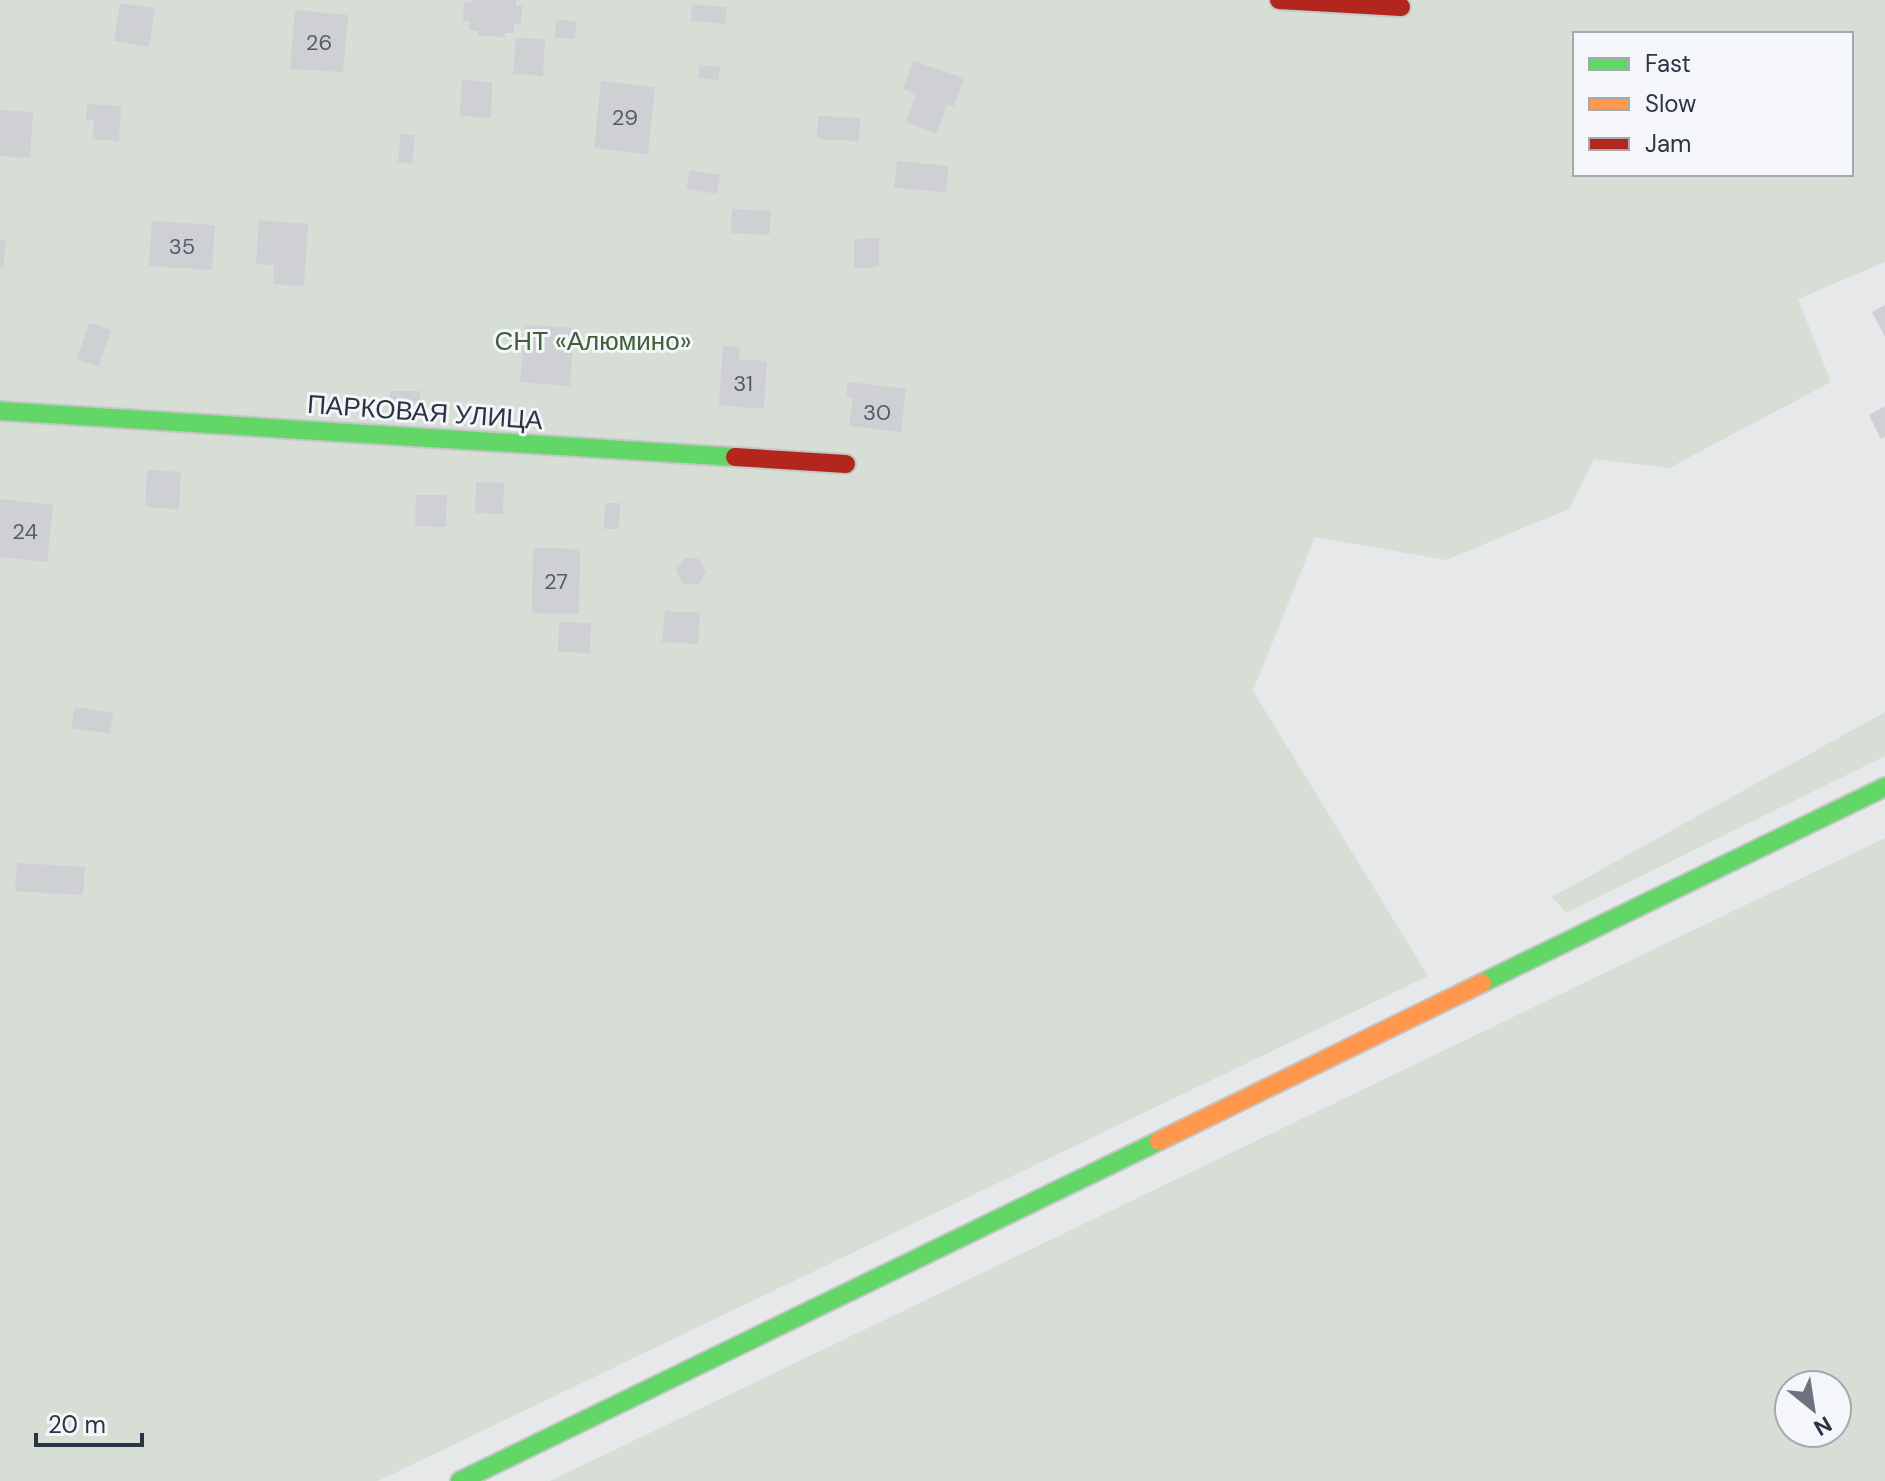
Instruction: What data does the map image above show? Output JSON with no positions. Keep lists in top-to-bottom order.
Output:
{
  "streets": {
    "main road": ["ПАРКОВАЯ УЛИЦА"]
  },
  "parks": ["СНТ «Алюмино»"],
  "house_numbers": [
    "26",
    "29",
    "35",
    "31",
    "30",
    "24",
    "27"
  ],
  "legend": ["Fast", "Slow", "Jam"],
  "scale_bar": "20 m",
  "north": "bottom right"
}
